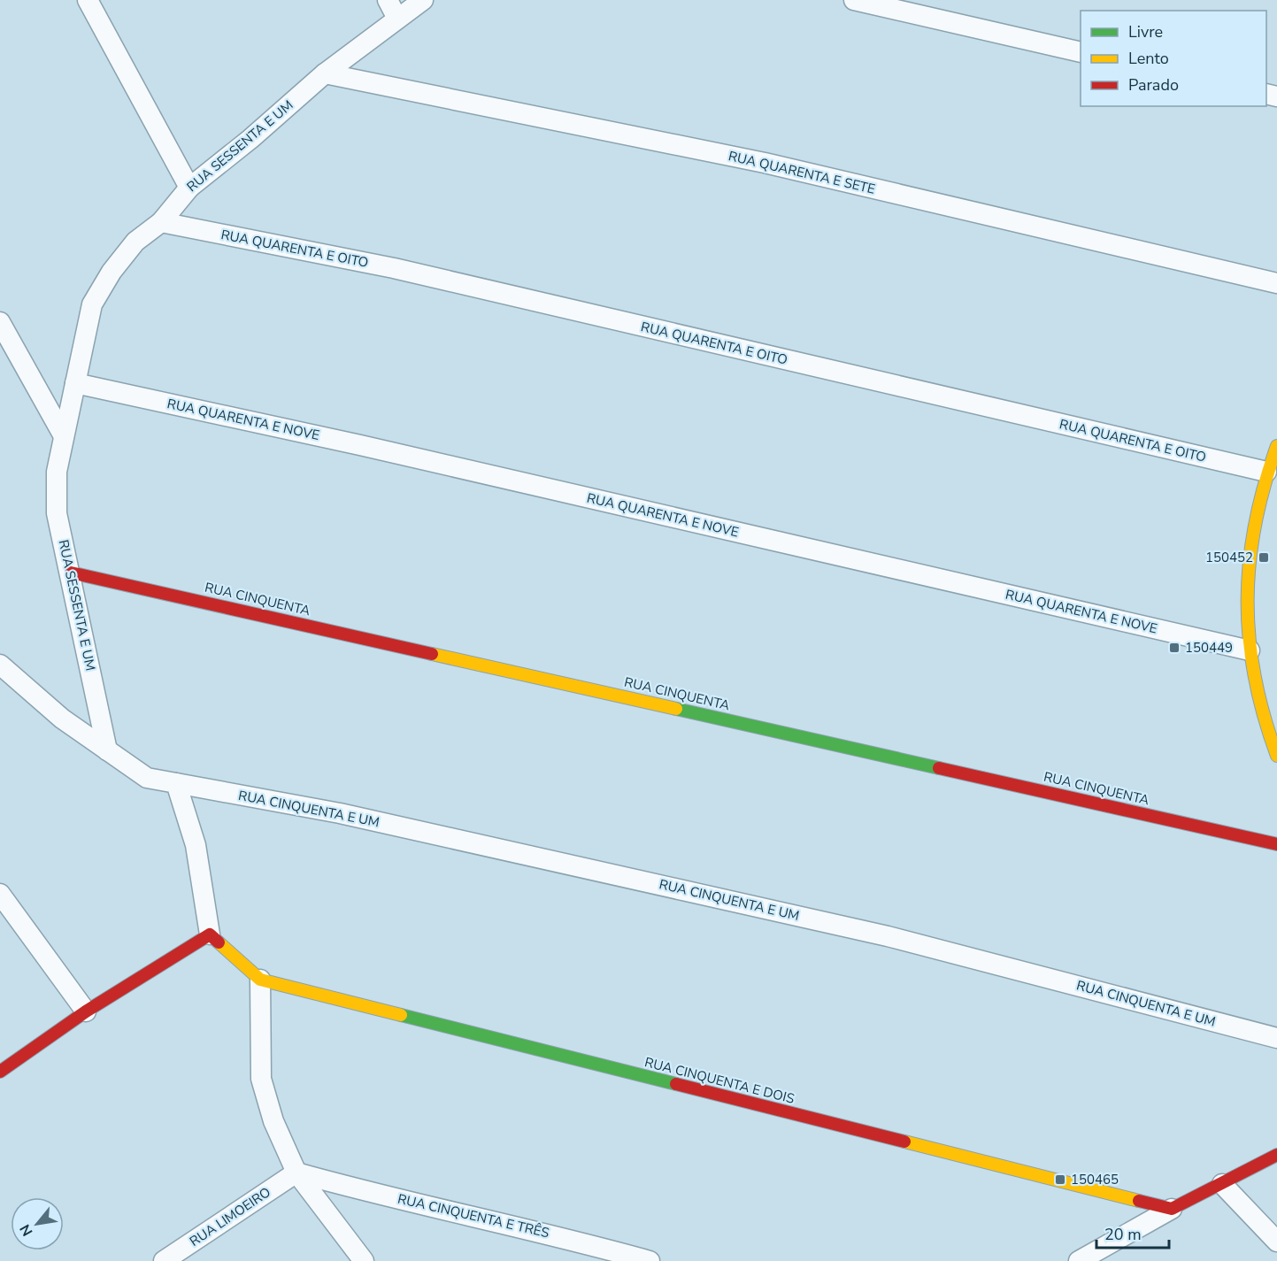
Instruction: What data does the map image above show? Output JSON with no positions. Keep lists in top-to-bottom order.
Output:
{
  "streets": {
    "street": [
      "RUA SESSENTA E UM",
      "RUA QUARENTA E SETE",
      "RUA QUARENTA E OITO",
      "RUA QUARENTA E NOVE",
      "RUA CINQUENTA",
      "RUA CINQUENTA E UM",
      "RUA CINQUENTA E DOIS",
      "RUA CINQUENTA E TRÊS",
      "RUA LIMOEIRO"
    ]
  },
  "crossings": [
    ["RUA SESSENTA E UM", "RUA QUARENTA E SETE"],
    ["RUA SESSENTA E UM", "RUA QUARENTA E OITO"],
    ["RUA SESSENTA E UM", "RUA QUARENTA E NOVE"],
    ["RUA SESSENTA E UM", "RUA CINQUENTA"],
    ["RUA CINQUENTA E TRÊS", "RUA LIMOEIRO"]
  ],
  "places": {
    "transit": ["150452", "150449", "150465"]
  },
  "legend": ["Livre", "Lento", "Parado"],
  "scale_bar": "20 m",
  "north": "bottom left"
}
